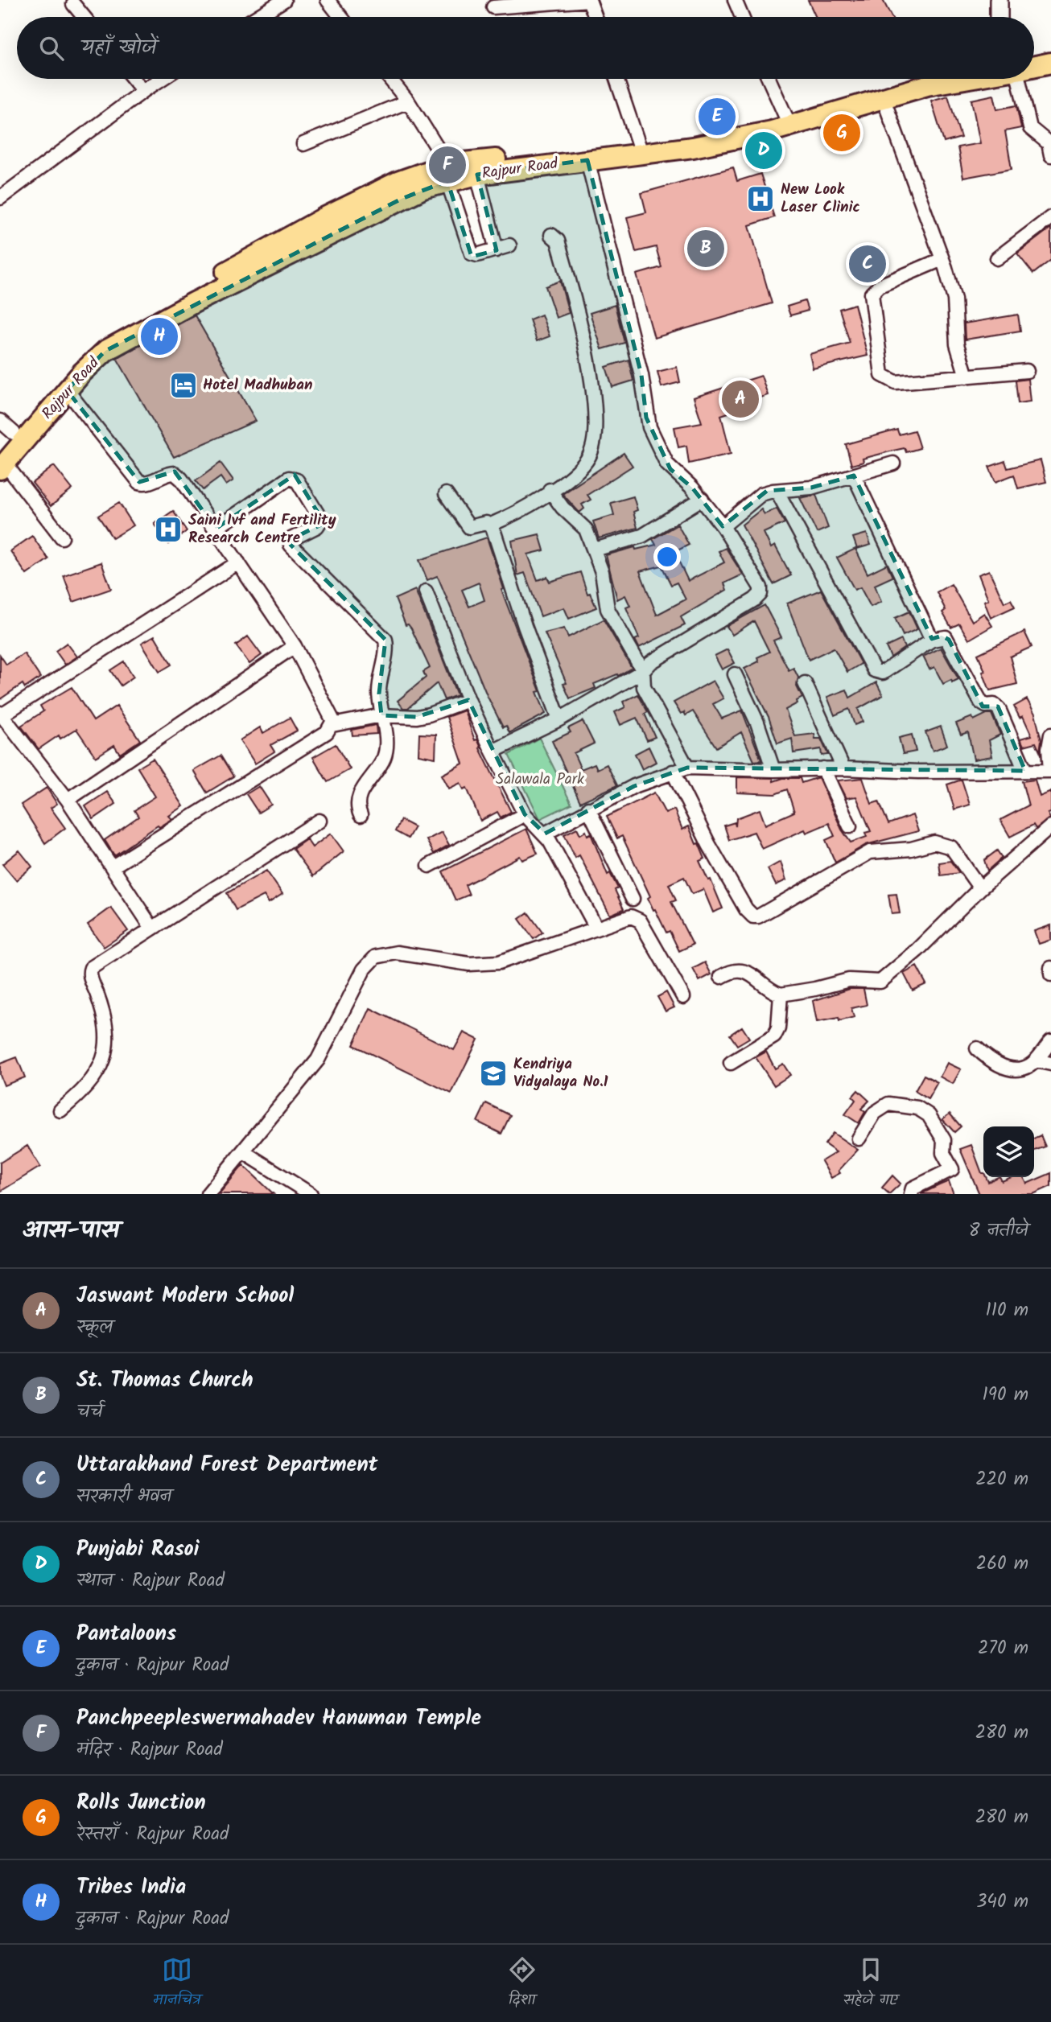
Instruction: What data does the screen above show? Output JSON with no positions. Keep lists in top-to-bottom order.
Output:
{
  "streets": {
    "main road": ["Rajpur Road"]
  },
  "parks": ["Salawala Park"],
  "places": {
    "hospital": ["New Look Laser Clinic", "Saini Ivf and Fertility Research Centre"],
    "hotel": ["Hotel Madhuban"],
    "school or university": ["Kendriya Vidyalaya No.1"]
  },
  "page": {
    "search": "यहाँ खोजें",
    "pins": [
      "E",
      "G",
      "D",
      "F",
      "B",
      "C",
      "H",
      "A"
    ],
    "heading": ["आस-पास", "8 नतीजे"],
    "list": [
      {
        "mark": "A",
        "name": "Jaswant Modern School",
        "note": "स्कूल",
        "value": "110 m"
      },
      {
        "mark": "B",
        "name": "St. Thomas Church",
        "note": "चर्च",
        "value": "190 m"
      },
      {
        "mark": "C",
        "name": "Uttarakhand Forest Department",
        "note": "सरकारी भवन",
        "value": "220 m"
      },
      {
        "mark": "D",
        "name": "Punjabi Rasoi",
        "note": "स्थान · Rajpur Road",
        "value": "260 m"
      },
      {
        "mark": "E",
        "name": "Pantaloons",
        "note": "दुकान · Rajpur Road",
        "value": "270 m"
      },
      {
        "mark": "F",
        "name": "Panchpeepleswermahadev Hanuman Temple",
        "note": "मंदिर · Rajpur Road",
        "value": "280 m"
      },
      {
        "mark": "G",
        "name": "Rolls Junction",
        "note": "रेस्तराँ · Rajpur Road",
        "value": "280 m"
      },
      {
        "mark": "H",
        "name": "Tribes India",
        "note": "दुकान · Rajpur Road",
        "value": "340 m"
      }
    ],
    "nav": ["मानचित्र", "दिशा", "सहेजे गए"]
  }
}
